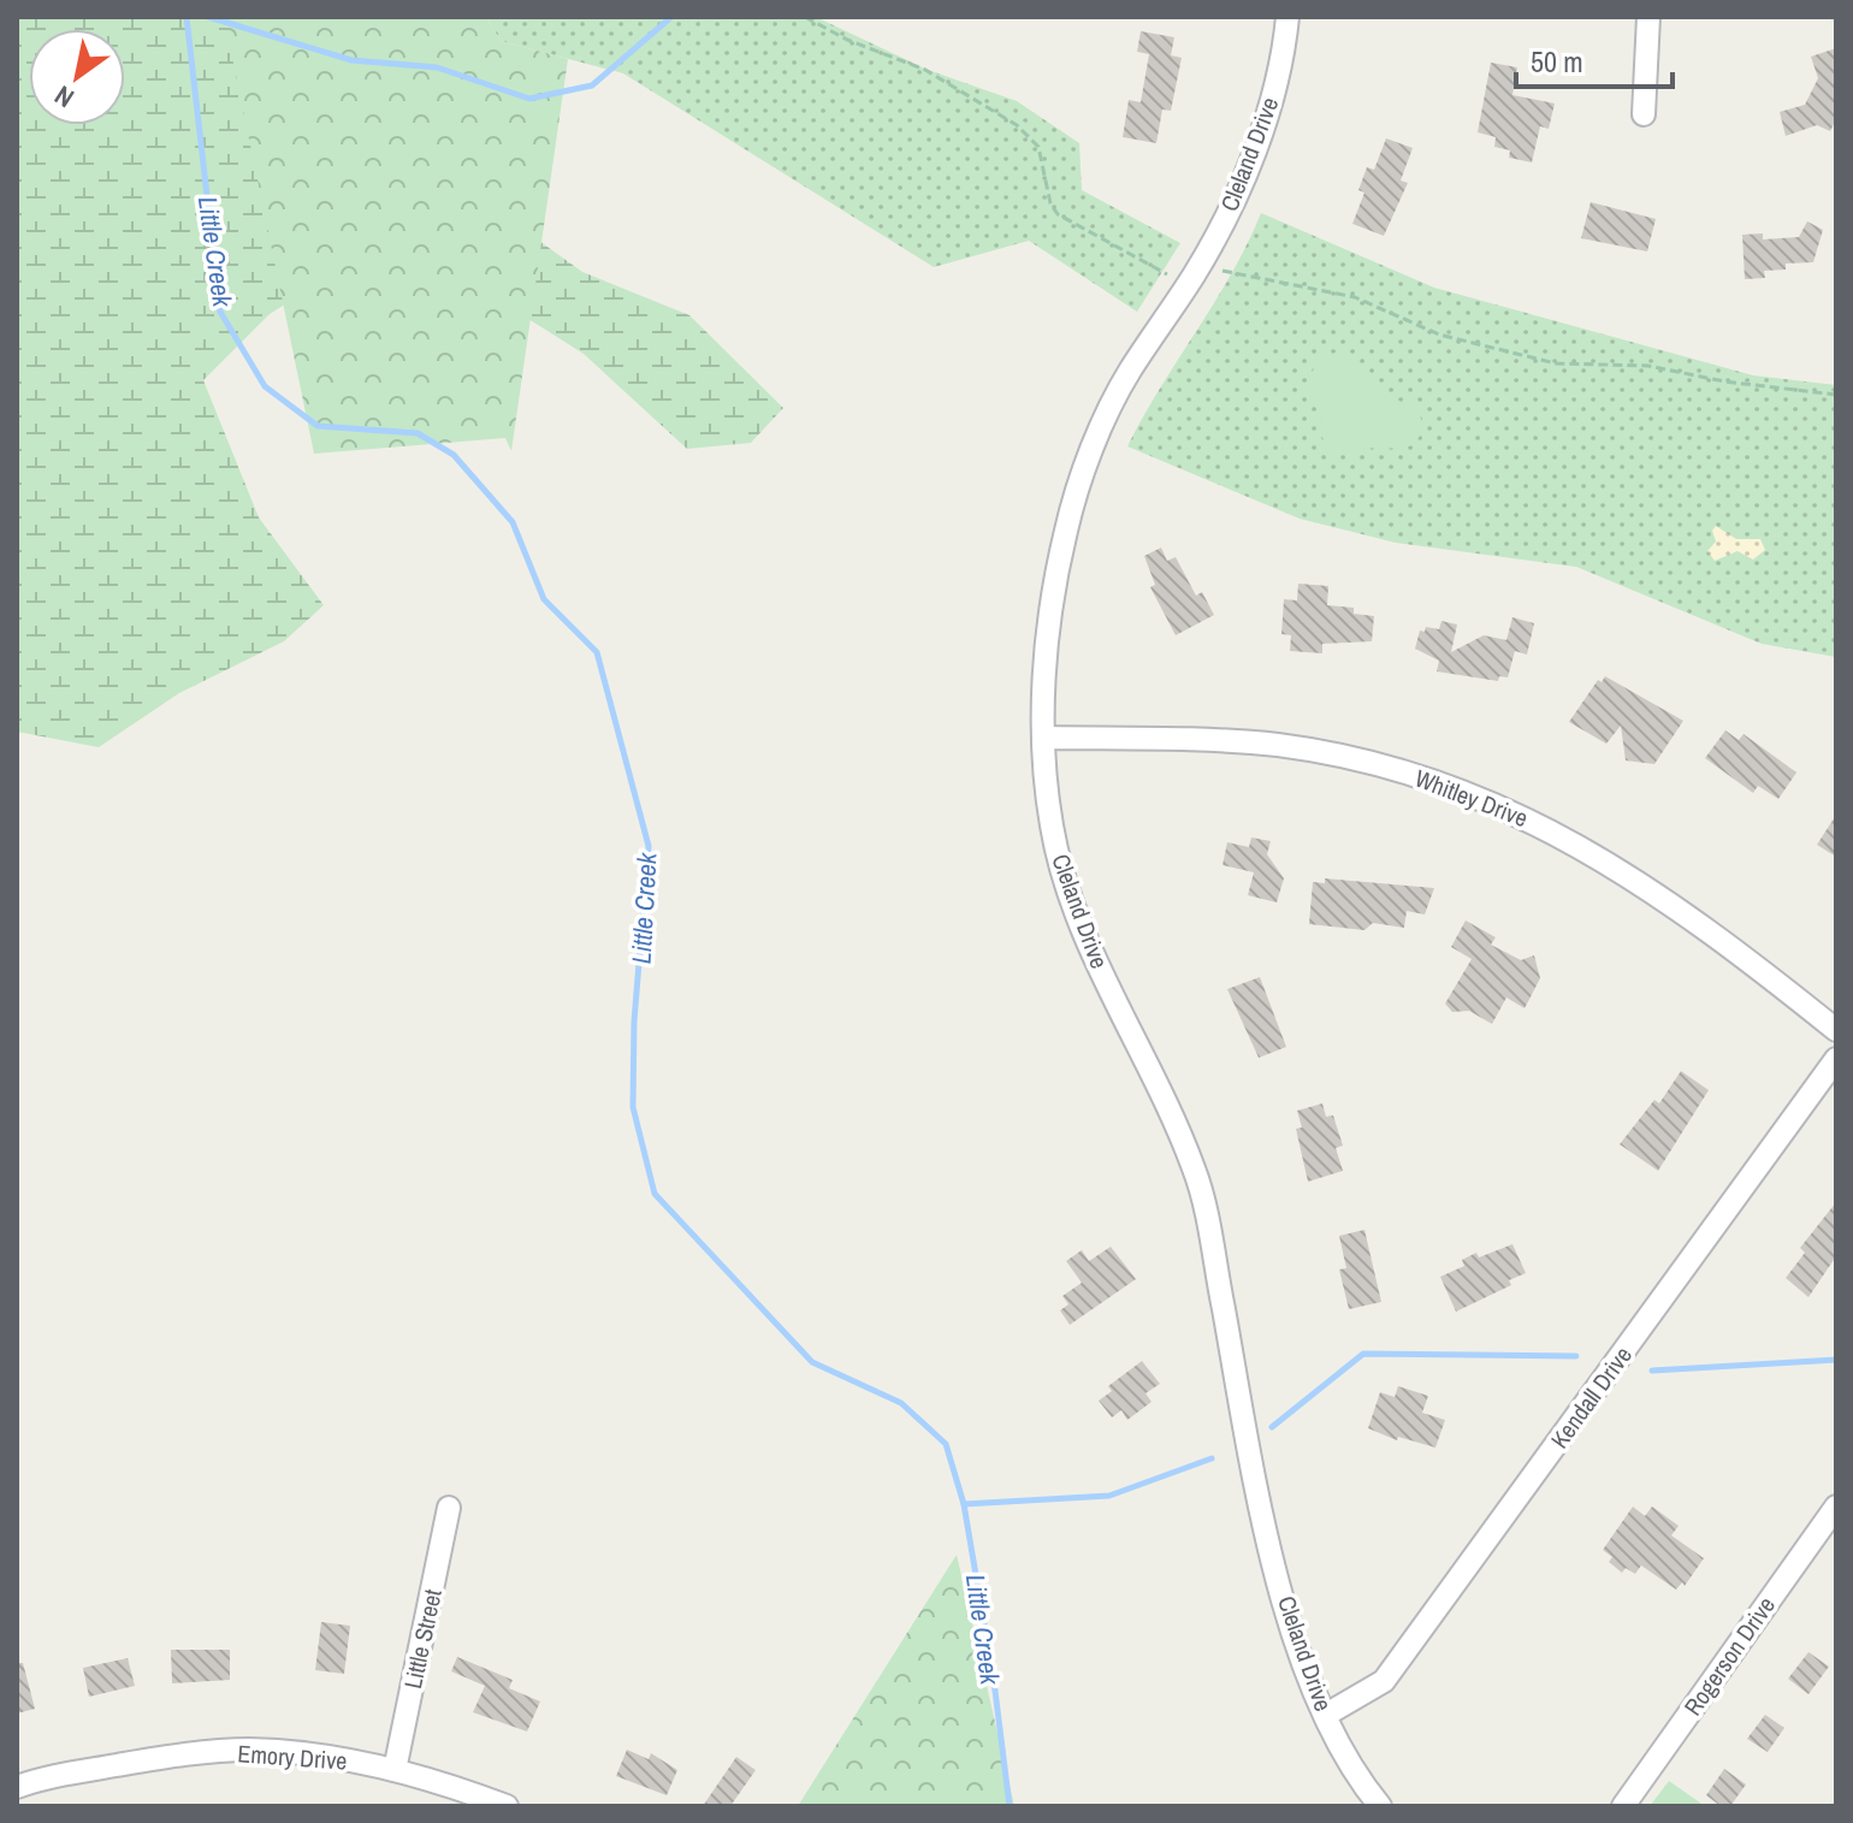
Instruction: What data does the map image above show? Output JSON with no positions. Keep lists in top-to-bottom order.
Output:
{
  "streets": {
    "street": [
      "Cleland Drive",
      "Whitley Drive",
      "Kendall Drive",
      "Little Street",
      "Rogerson Drive",
      "Emory Drive"
    ]
  },
  "crossings": [
    ["Cleland Drive", "Whitley Drive"],
    ["Cleland Drive", "Kendall Drive"],
    ["Little Street", "Emory Drive"]
  ],
  "water": ["Little Creek"],
  "scale_bar": "50 m",
  "north": "bottom left"
}
